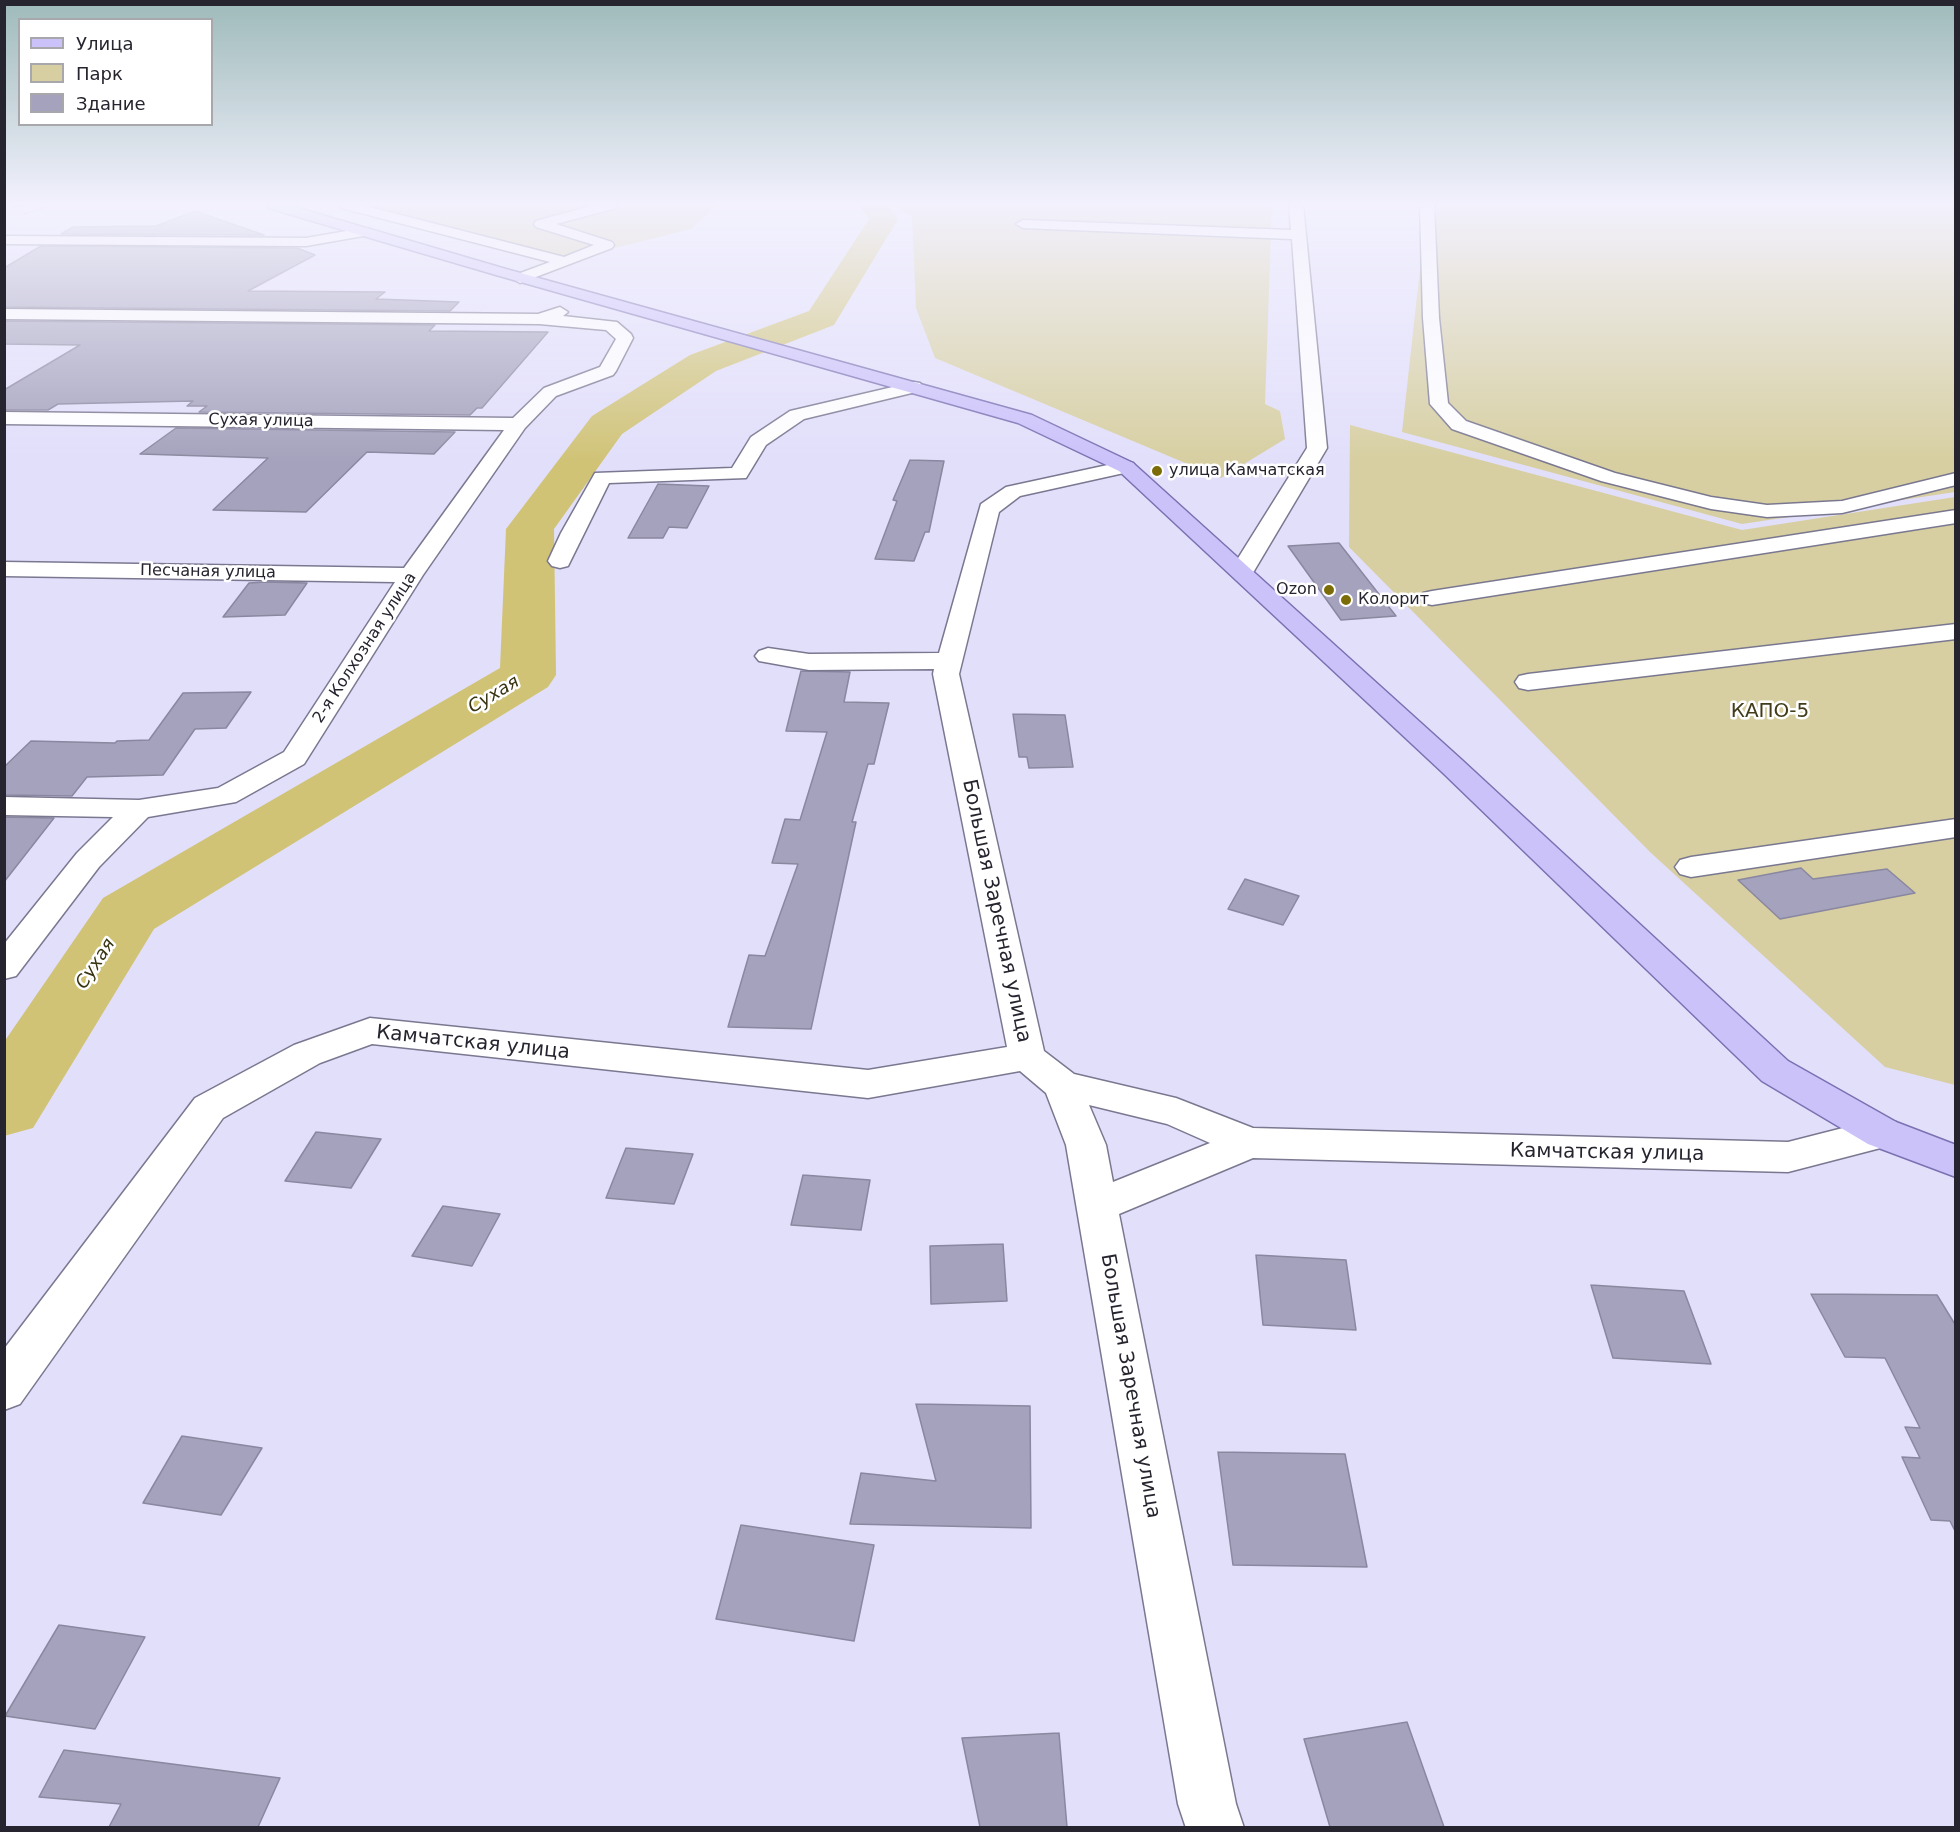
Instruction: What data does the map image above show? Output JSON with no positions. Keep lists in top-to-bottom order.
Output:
{
  "streets": {
    "street": [
      "Сухая улица",
      "Песчаная улица",
      "2-я Колхозная улица",
      "Большая Заречная улица",
      "Камчатская улица"
    ]
  },
  "crossings": [
    ["Сухая улица", "2-я Колхозная улица"],
    ["Песчаная улица", "2-я Колхозная улица"],
    ["Большая Заречная улица", "Камчатская улица"]
  ],
  "water": ["Сухая"],
  "parks": ["КАПО-5"],
  "places": ["улица Камчатская", "Ozon", "Колорит"],
  "legend": ["Улица", "Парк", "Здание"]
}
